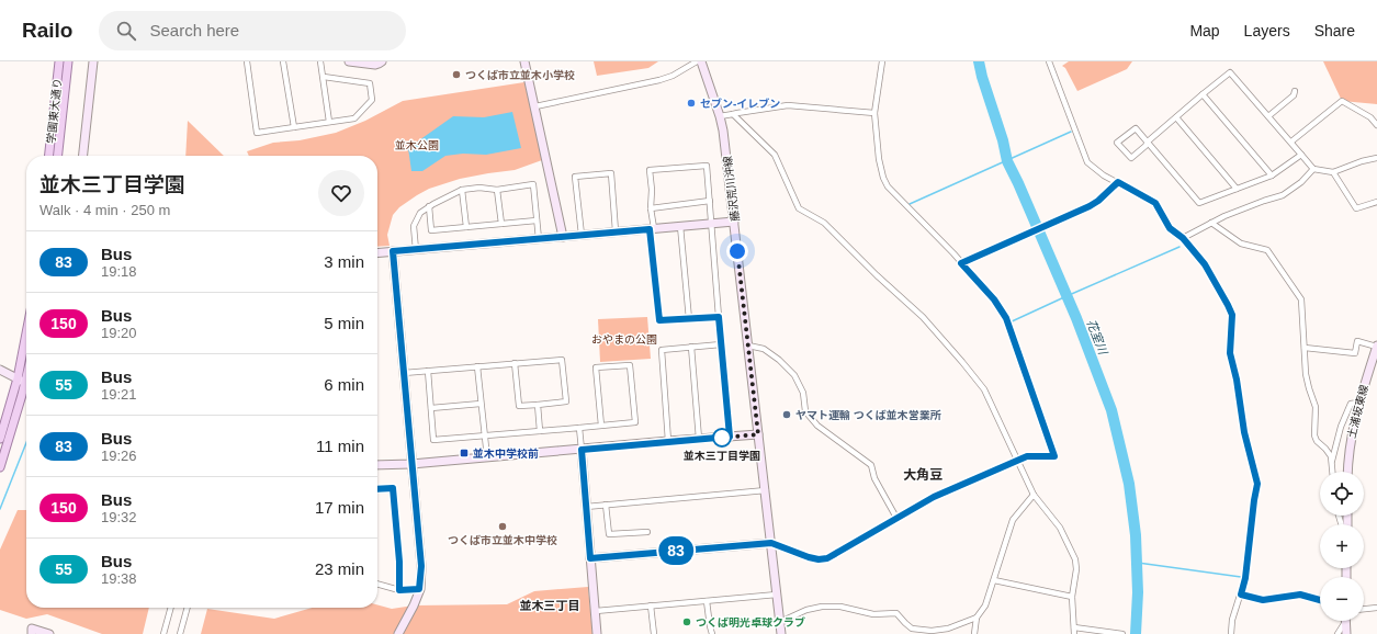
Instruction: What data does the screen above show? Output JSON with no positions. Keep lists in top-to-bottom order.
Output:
{
  "streets": {
    "main road": ["学園東大通り"],
    "street": ["藤沢荒川沖線", "土浦坂東線"]
  },
  "districts": ["大角豆", "並木三丁目"],
  "water": ["花室川"],
  "parks": ["並木公園", "おやまの公園"],
  "places": {
    "other": [
      "つくば市立並木小学校",
      "セブン-イレブン",
      "ヤマト運輸 つくば並木営業所",
      "並木三丁目学園",
      "つくば市立並木中学校",
      "つくば明光卓球クラブ"
    ],
    "transit": ["並木中学校前"]
  },
  "lines": ["bus line 83"],
  "page": {
    "header": "Railo",
    "search": "Search here",
    "nav": ["Map", "Layers", "Share"],
    "on_map": "83",
    "heading": ["並木三丁目学園", "Walk · 4 min · 250 m"],
    "list": [
      {
        "mark": "83",
        "name": "Bus",
        "note": "19:18",
        "value": "3 min"
      },
      {
        "mark": "150",
        "name": "Bus",
        "note": "19:20",
        "value": "5 min"
      },
      {
        "mark": "55",
        "name": "Bus",
        "note": "19:21",
        "value": "6 min"
      },
      {
        "mark": "83",
        "name": "Bus",
        "note": "19:26",
        "value": "11 min"
      },
      {
        "mark": "150",
        "name": "Bus",
        "note": "19:32",
        "value": "17 min"
      },
      {
        "mark": "55",
        "name": "Bus",
        "note": "19:38",
        "value": "23 min"
      }
    ],
    "map_buttons": ["+", "−"]
  }
}
